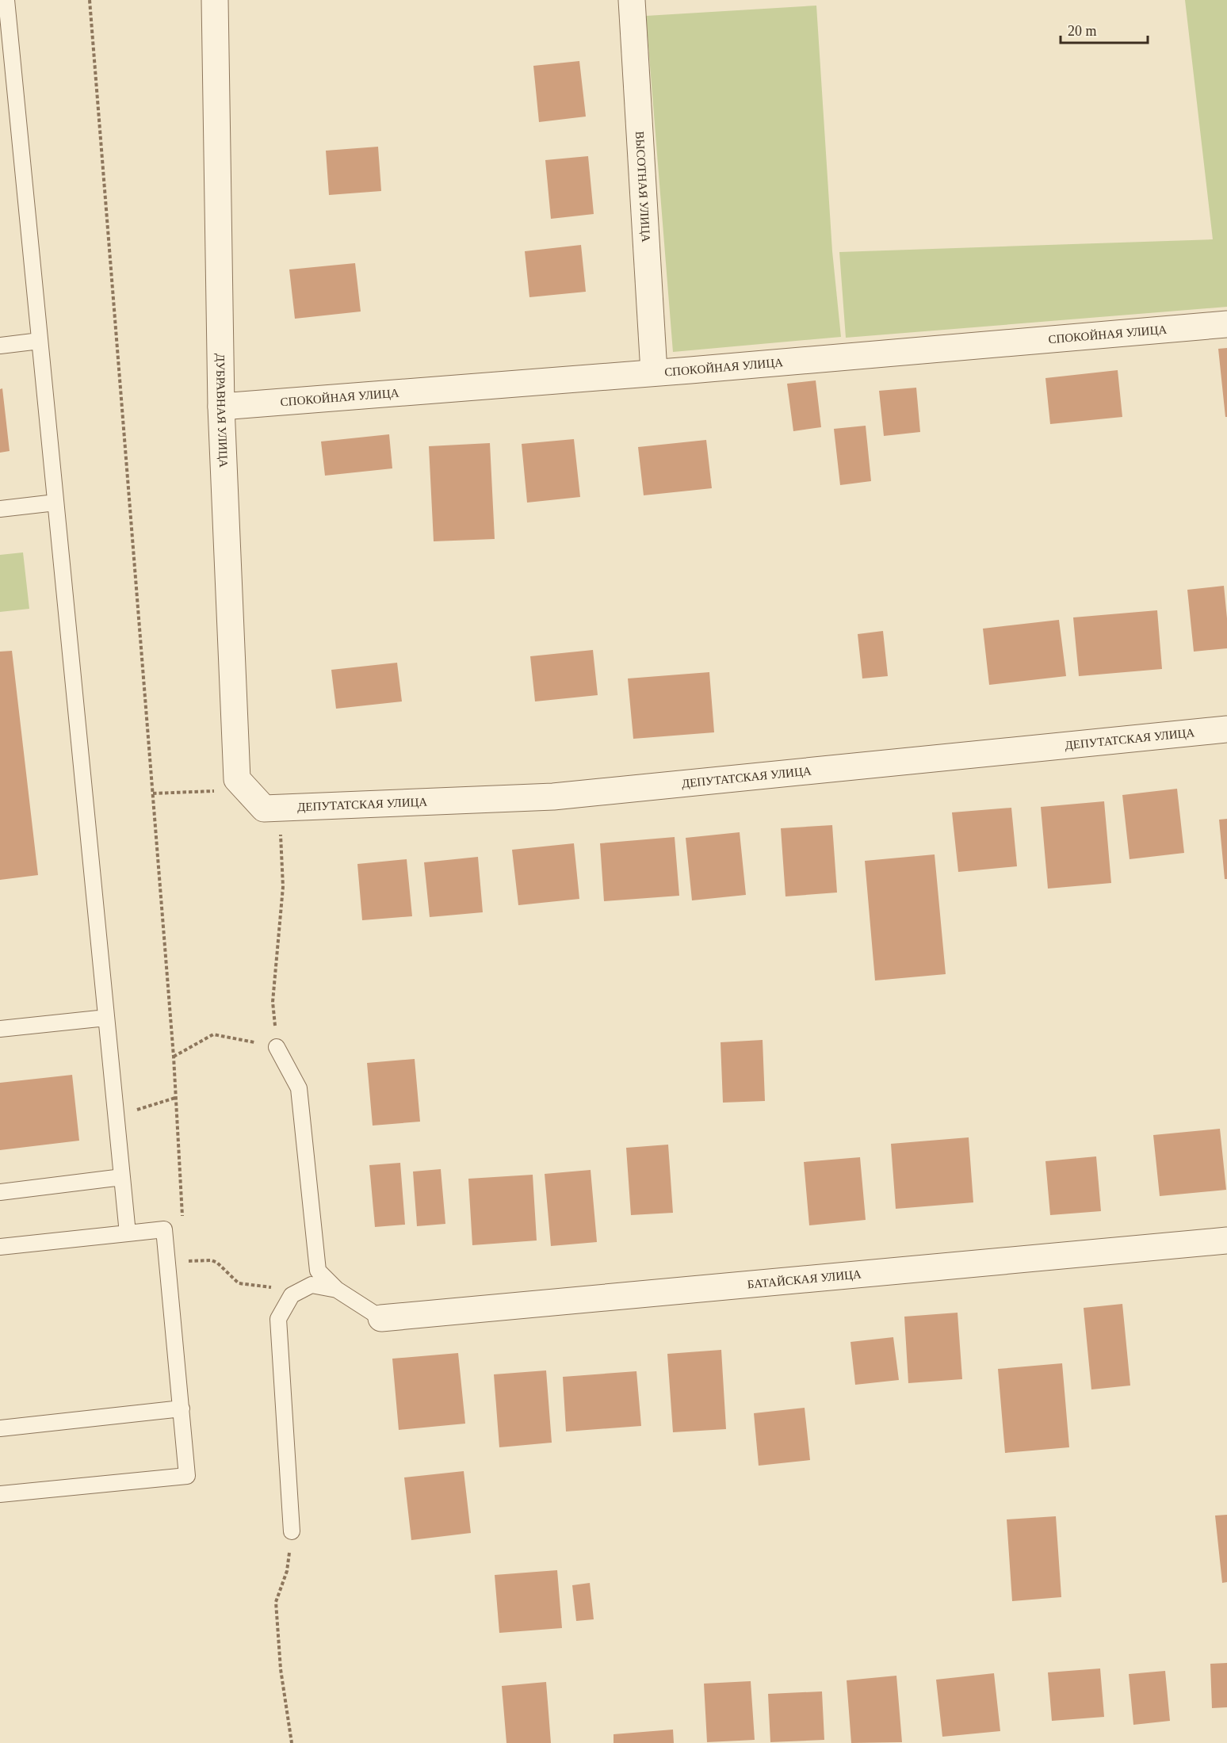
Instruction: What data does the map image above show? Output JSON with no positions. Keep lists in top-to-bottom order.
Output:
{
  "streets": {
    "street": [
      "ВЫСОТНАЯ УЛИЦА",
      "СПОКОЙНАЯ УЛИЦА",
      "ДУБРАВНАЯ УЛИЦА",
      "ДЕПУТАТСКАЯ УЛИЦА",
      "БАТАЙСКАЯ УЛИЦА"
    ]
  },
  "crossings": [
    ["ВЫСОТНАЯ УЛИЦА", "СПОКОЙНАЯ УЛИЦА"],
    ["СПОКОЙНАЯ УЛИЦА", "ДУБРАВНАЯ УЛИЦА"],
    ["ДУБРАВНАЯ УЛИЦА", "ДЕПУТАТСКАЯ УЛИЦА"]
  ],
  "scale_bar": "20 m"
}
